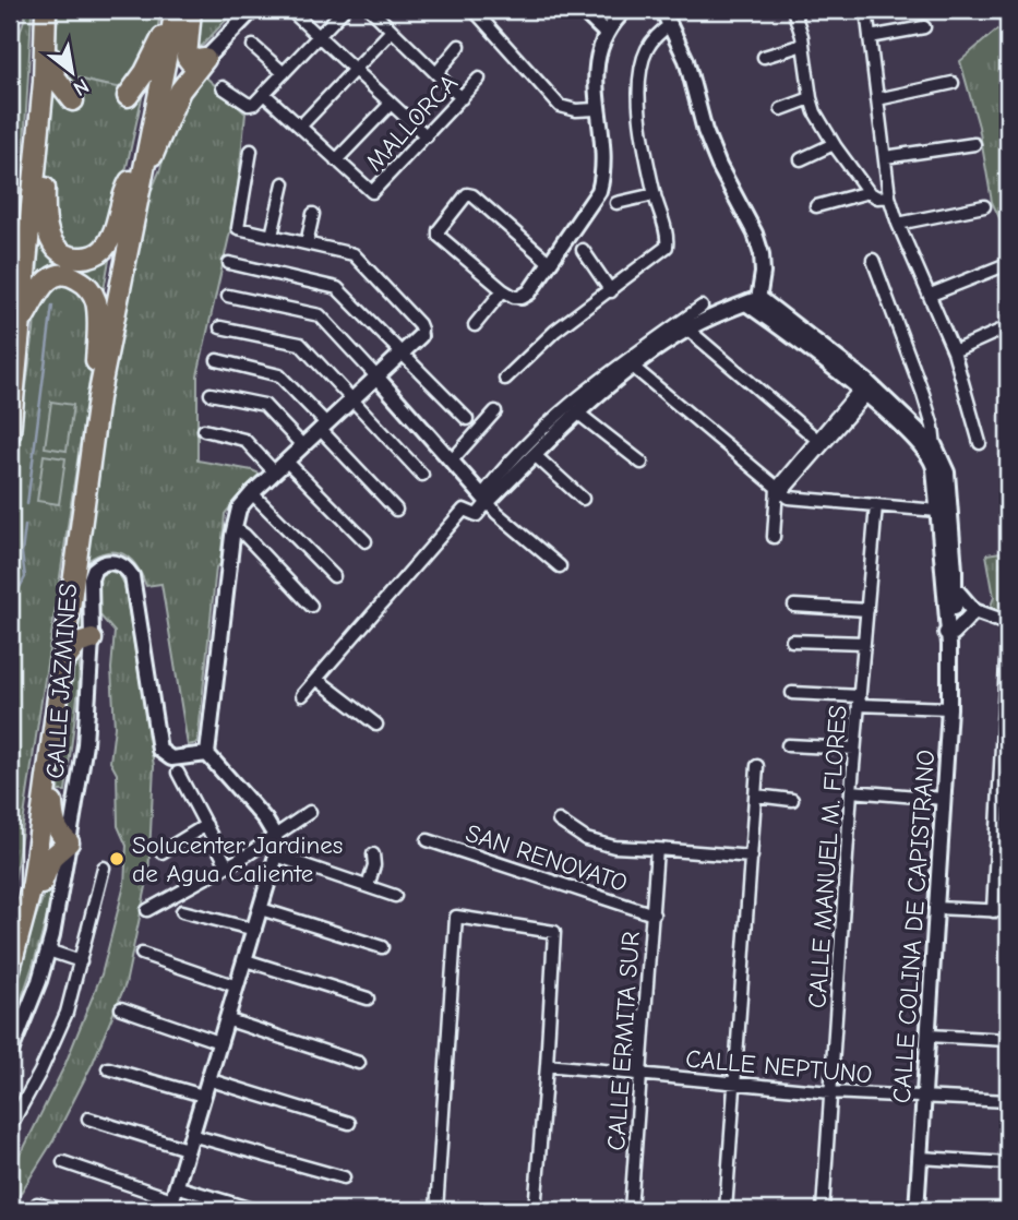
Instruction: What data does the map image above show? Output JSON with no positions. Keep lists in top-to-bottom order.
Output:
{
  "streets": {
    "street": [
      "MALLORCA",
      "CALLE JAZMINES",
      "CALLE MANUEL M. FLORES",
      "SAN RENOVATO",
      "CALLE COLINA DE CAPISTRANO",
      "CALLE ERMITA SUR",
      "CALLE NEPTUNO"
    ]
  },
  "crossings": [
    ["CALLE MANUEL M. FLORES", "CALLE NEPTUNO"],
    ["SAN RENOVATO", "CALLE ERMITA SUR"],
    ["CALLE COLINA DE CAPISTRANO", "CALLE NEPTUNO"],
    ["CALLE ERMITA SUR", "CALLE NEPTUNO"]
  ],
  "places": ["Solucenter Jardines de Agua Caliente"],
  "north": "bottom right"
}
